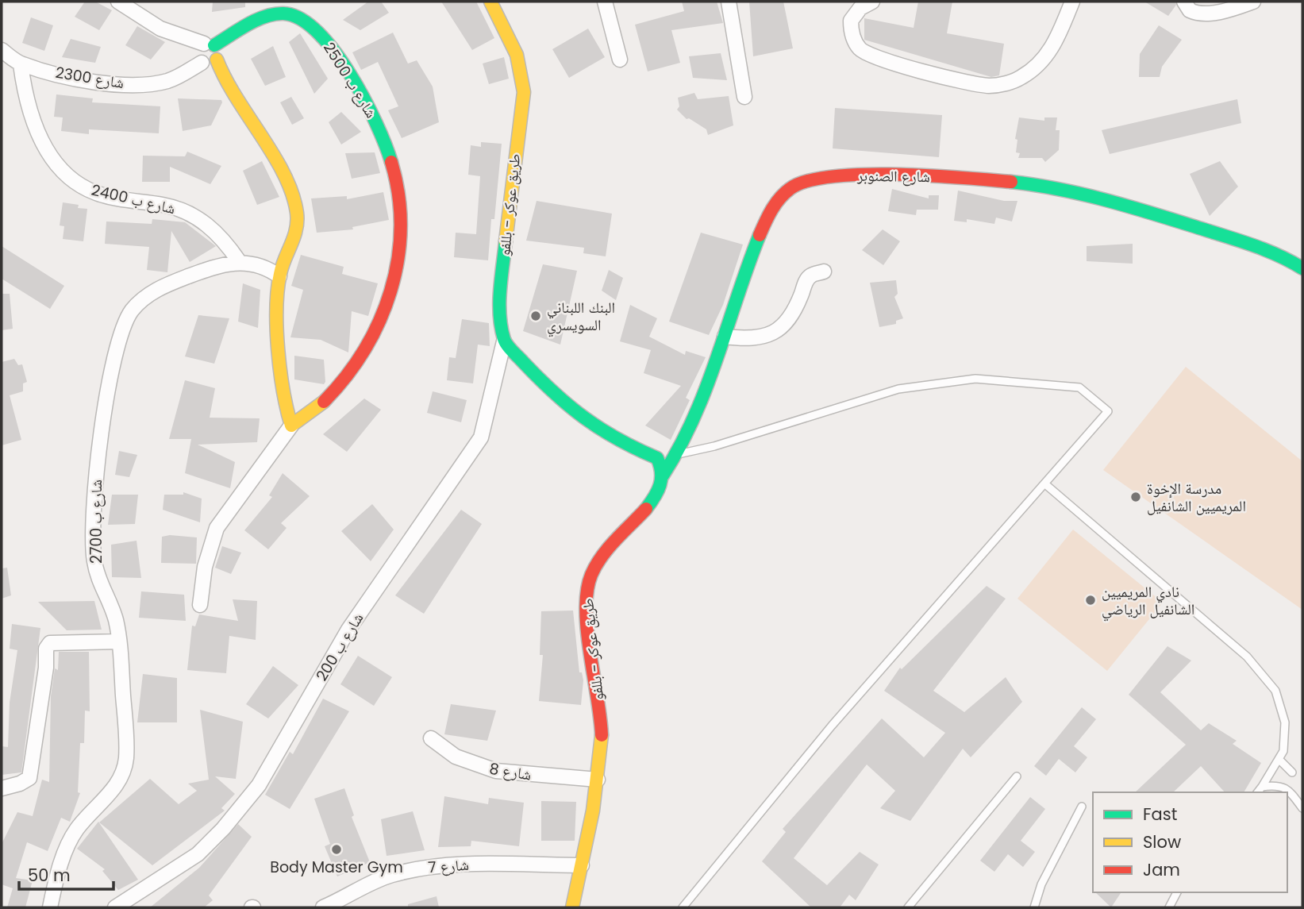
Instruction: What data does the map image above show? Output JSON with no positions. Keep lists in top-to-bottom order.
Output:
{
  "streets": {
    "street": [
      "شارع 2300",
      "شارع ب 2500",
      "شارع الصنوبر",
      "شارع ب 2400",
      "طريق عوكر - بللفو",
      "شارع ب 2700",
      "شارع ب 200",
      "شارع 8",
      "شارع 7"
    ]
  },
  "crossings": [
    ["شارع 2300", "شارع ب 2500"],
    ["شارع 2300", "شارع ب 2400"],
    ["شارع الصنوبر", "طريق عوكر - بللفو"],
    ["شارع ب 2400", "شارع ب 2700"],
    ["طريق عوكر - بللفو", "شارع ب 200"],
    ["طريق عوكر - بللفو", "شارع 8"],
    ["طريق عوكر - بللفو", "شارع 7"]
  ],
  "places": [
    "البنك اللبناني السويسري",
    "مدرسة الإخوة المريميين الشانفيل",
    "نادي المريميين الشانفيل الرياضي",
    "Body Master Gym"
  ],
  "legend": ["Fast", "Slow", "Jam"],
  "scale_bar": "50 m"
}
